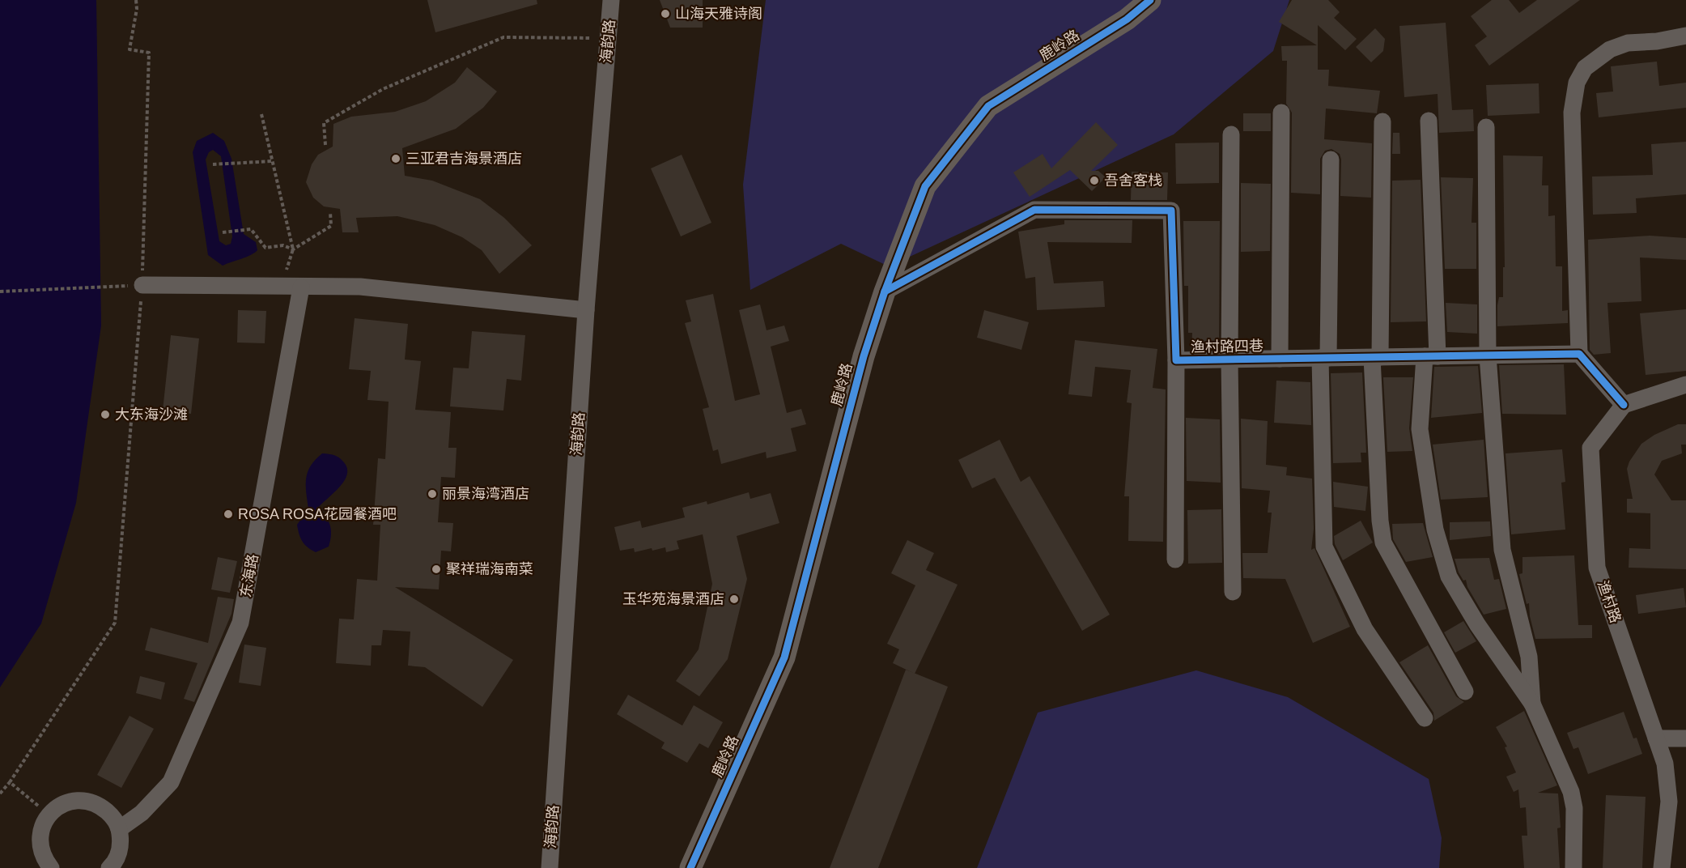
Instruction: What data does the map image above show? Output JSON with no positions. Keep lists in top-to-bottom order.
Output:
{
  "streets": {
    "main road": ["鹿岭路"],
    "street": [
      "海韵路",
      "渔村路四巷",
      "东海路",
      "渔村路"
    ]
  },
  "crossings": [
    ["鹿岭路", "渔村路四巷"]
  ],
  "places": [
    "山海天雅诗阁",
    "三亚君吉海景酒店",
    "吾舍客栈",
    "大东海沙滩",
    "丽景海湾酒店",
    "ROSA ROSA花园餐酒吧",
    "聚祥瑞海南菜",
    "玉华苑海景酒店"
  ]
}
